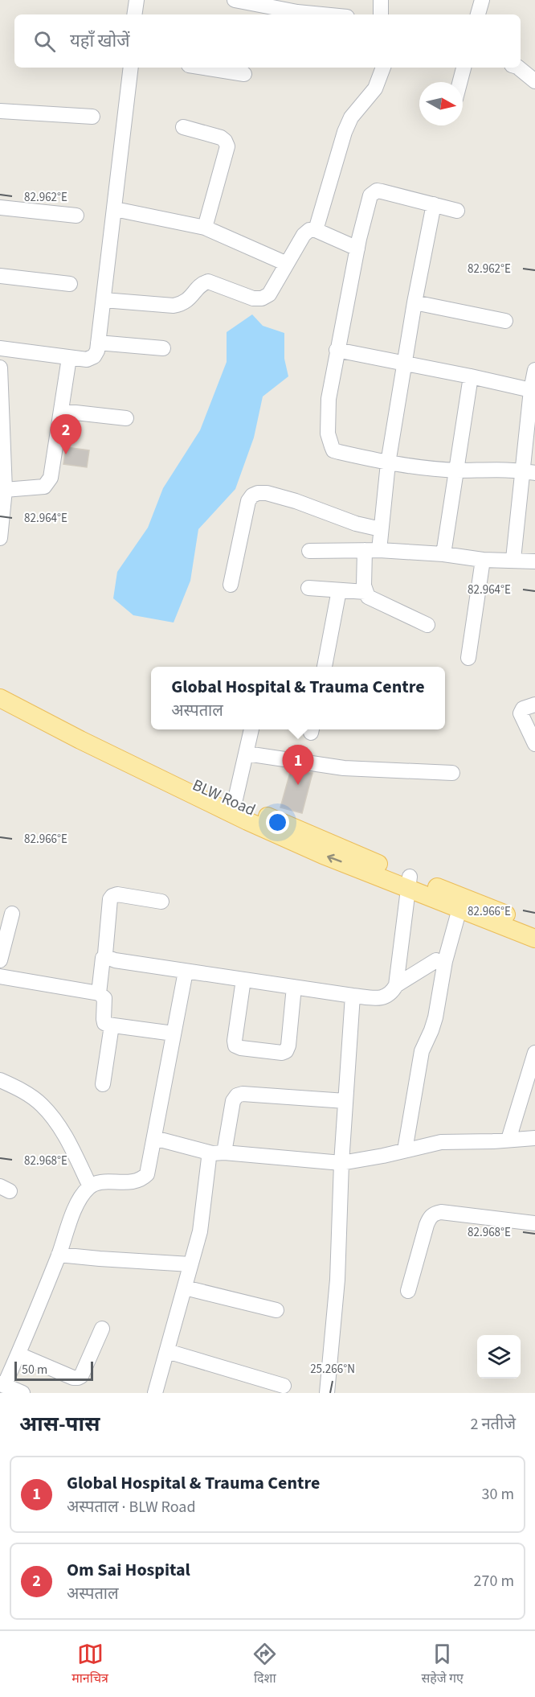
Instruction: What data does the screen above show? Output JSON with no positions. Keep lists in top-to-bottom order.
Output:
{
  "streets": {
    "main road": ["BLW Road"]
  },
  "scale_bar": "50 m",
  "north": "right",
  "page": {
    "search": "यहाँ खोजें",
    "pins": ["2", "1"],
    "popup": ["Global Hospital & Trauma Centre", "अस्पताल"],
    "scale": "50 m",
    "heading": ["आस-पास", "2 नतीजे"],
    "list": [
      {
        "mark": "1",
        "name": "Global Hospital & Trauma Centre",
        "note": "अस्पताल · BLW Road",
        "value": "30 m"
      },
      {
        "mark": "2",
        "name": "Om Sai Hospital",
        "note": "अस्पताल",
        "value": "270 m"
      }
    ],
    "nav": ["मानचित्र", "दिशा", "सहेजे गए"]
  },
  "coordinates": [
    "82.962°E",
    "82.964°E",
    "82.966°E",
    "82.968°E",
    "25.266°N"
  ]
}
